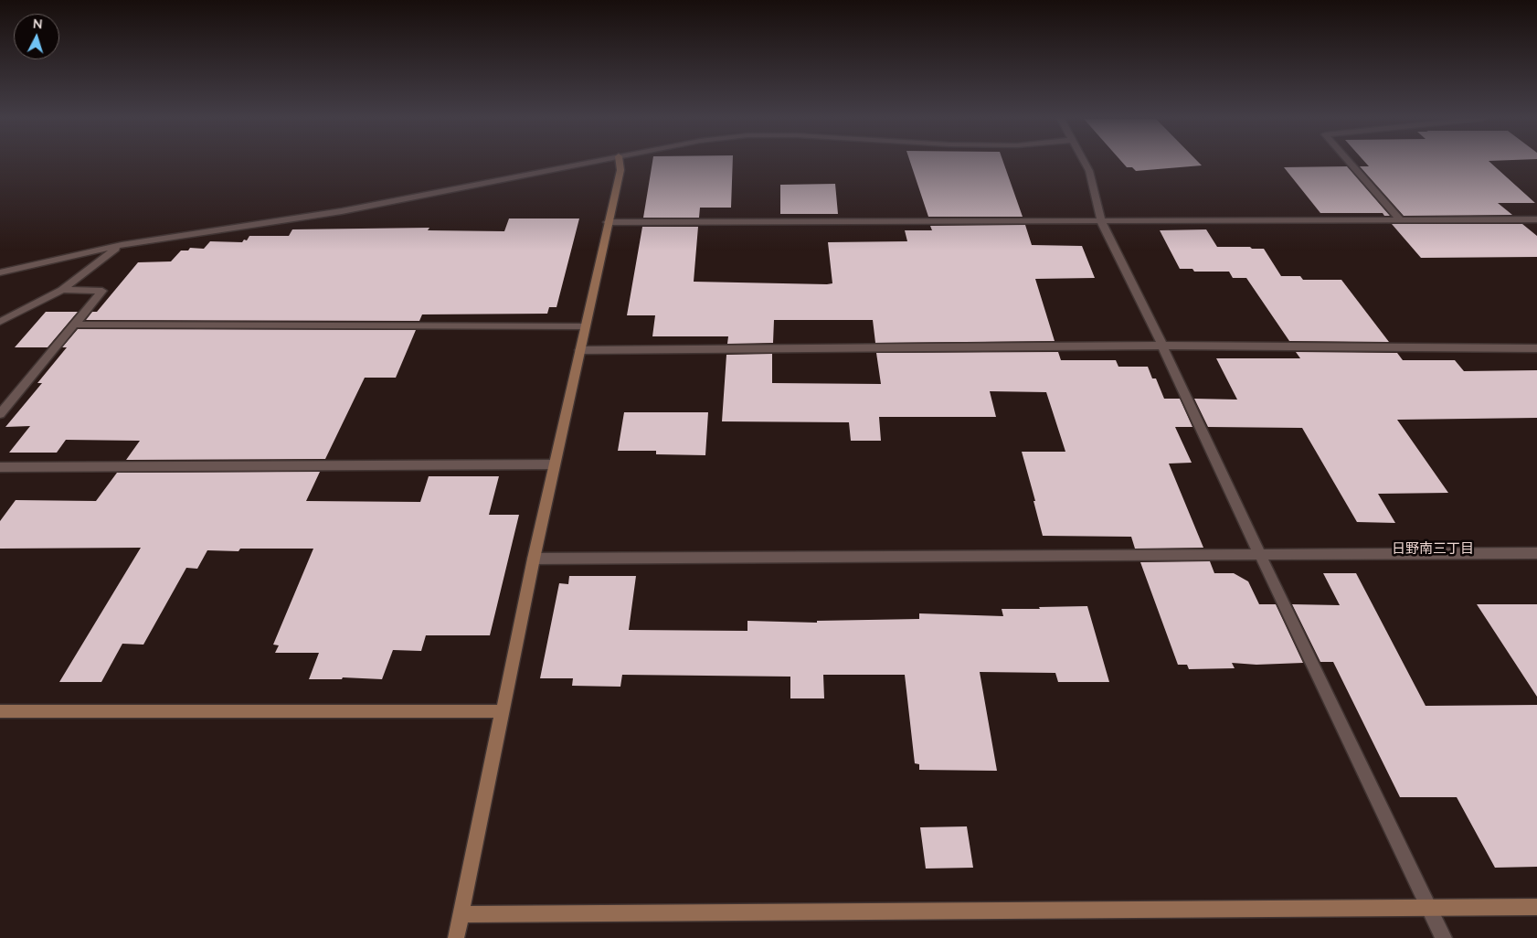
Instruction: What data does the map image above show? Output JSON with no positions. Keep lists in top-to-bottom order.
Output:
{
  "districts": ["日野南三丁目"],
  "north": "top"
}
